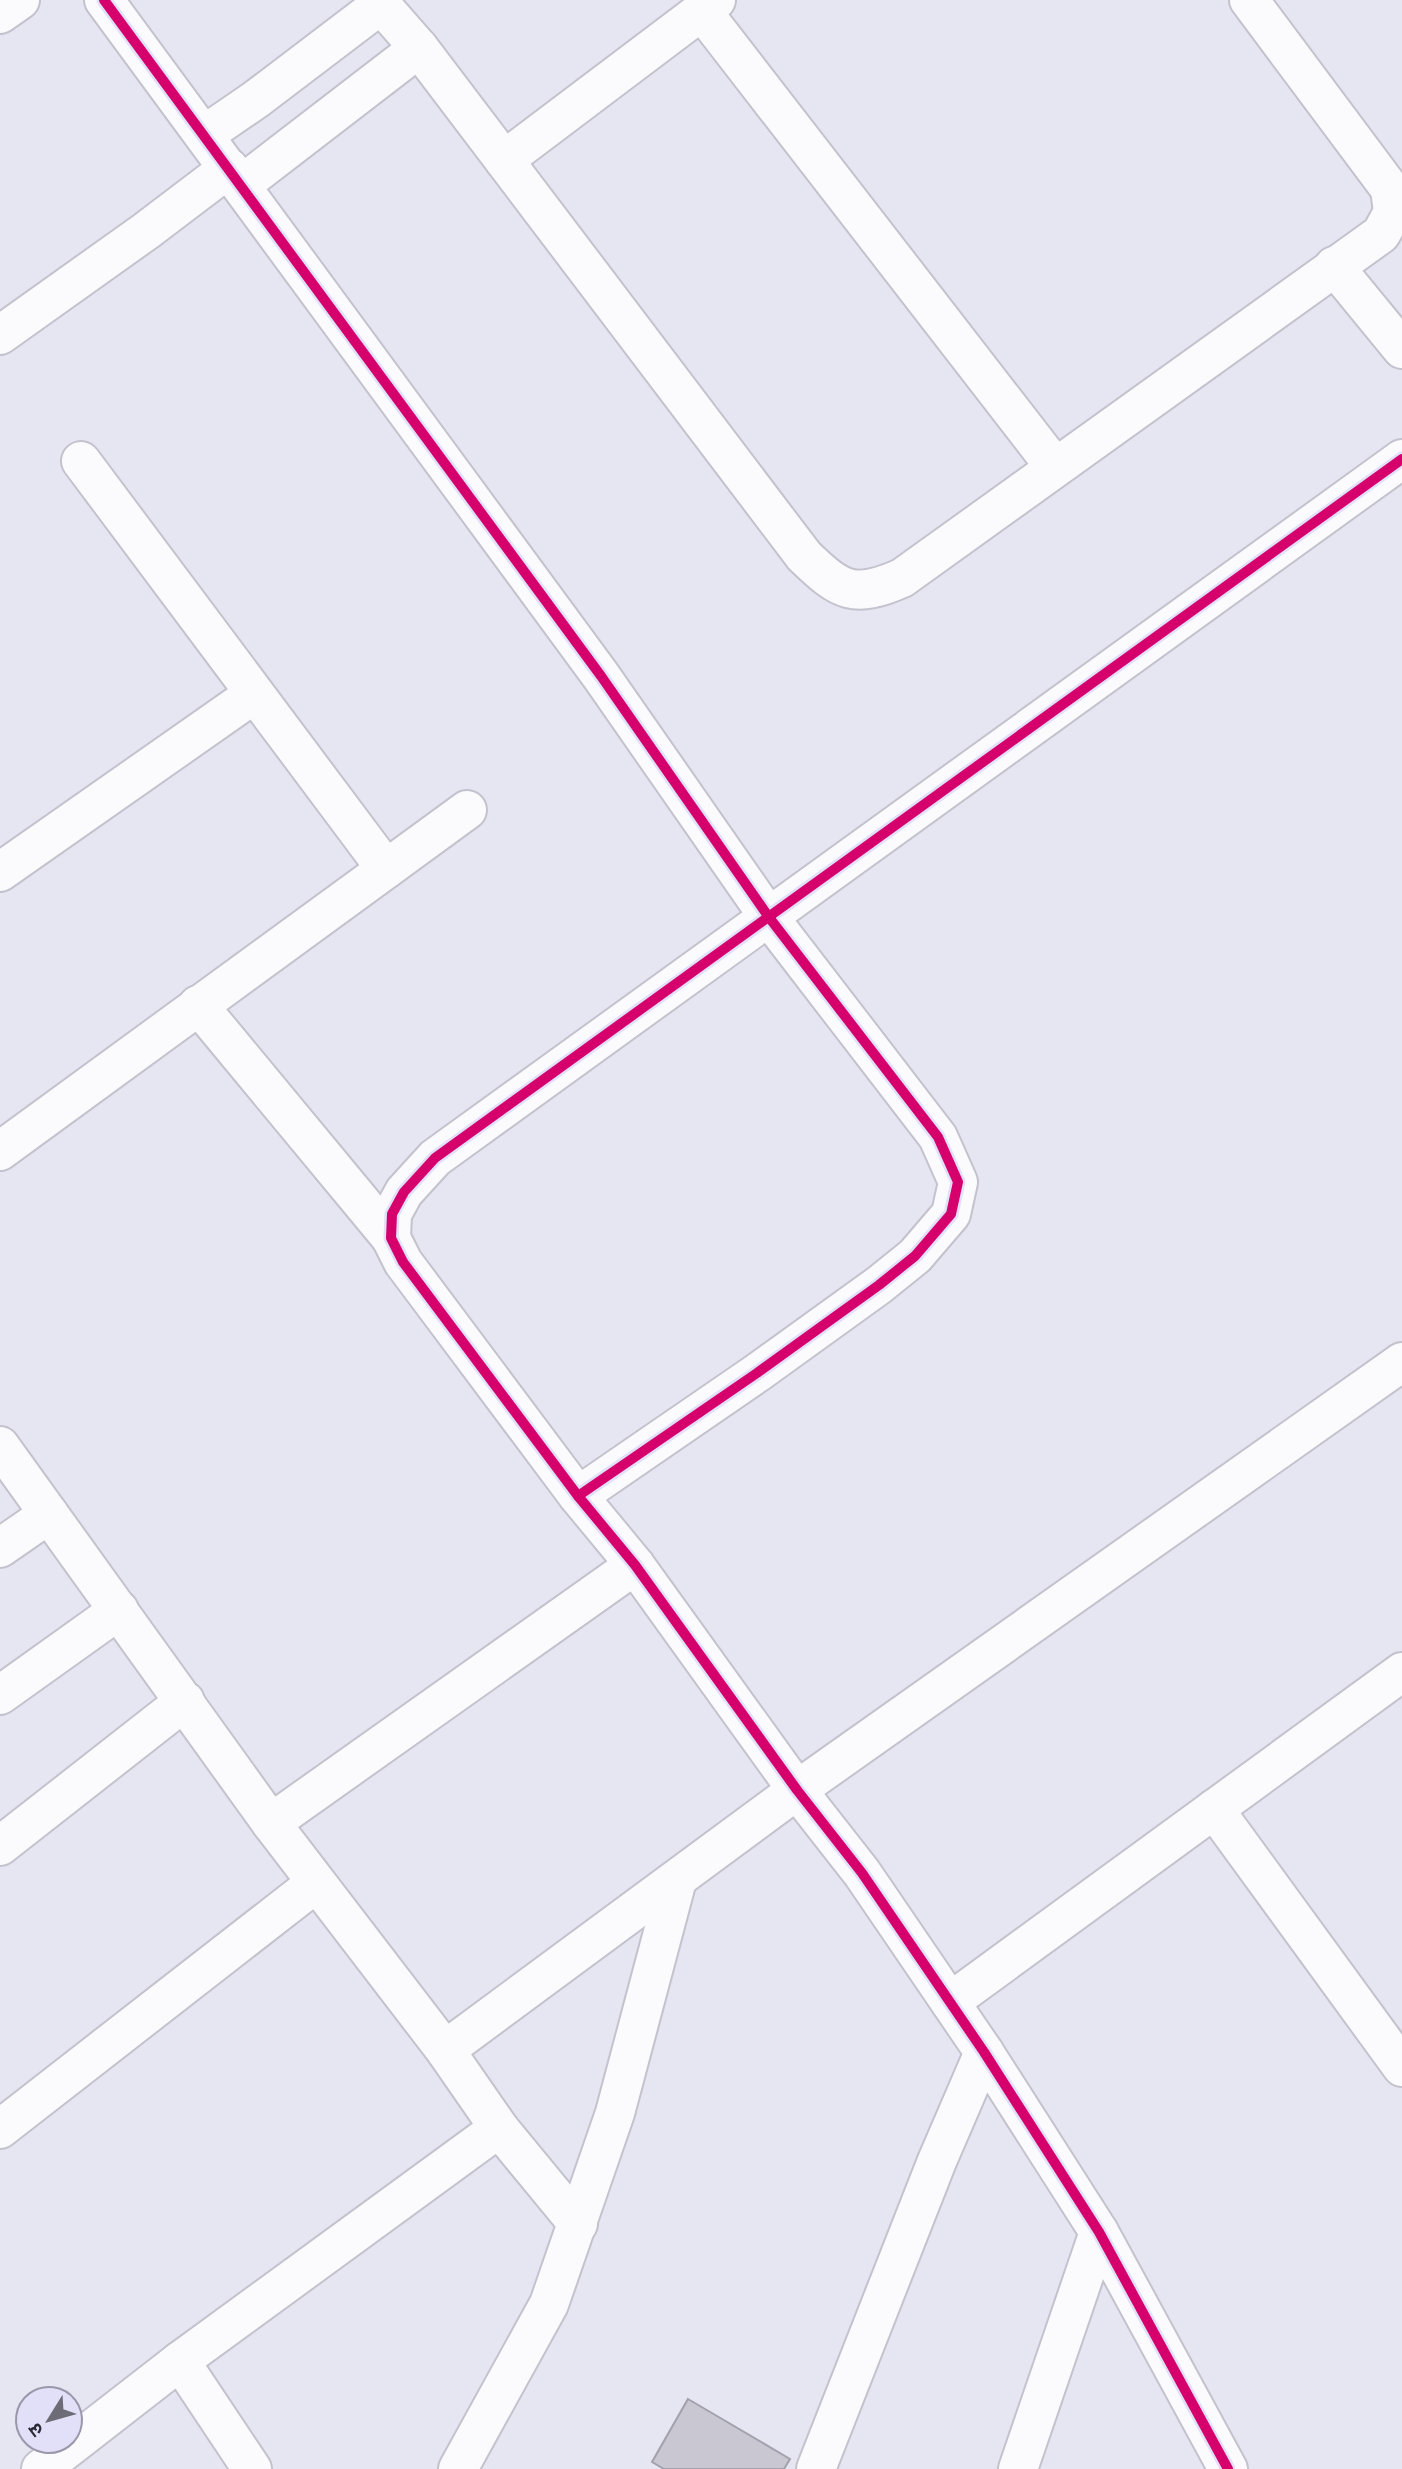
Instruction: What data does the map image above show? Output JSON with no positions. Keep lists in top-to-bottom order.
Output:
{
  "north": "bottom left"
}
